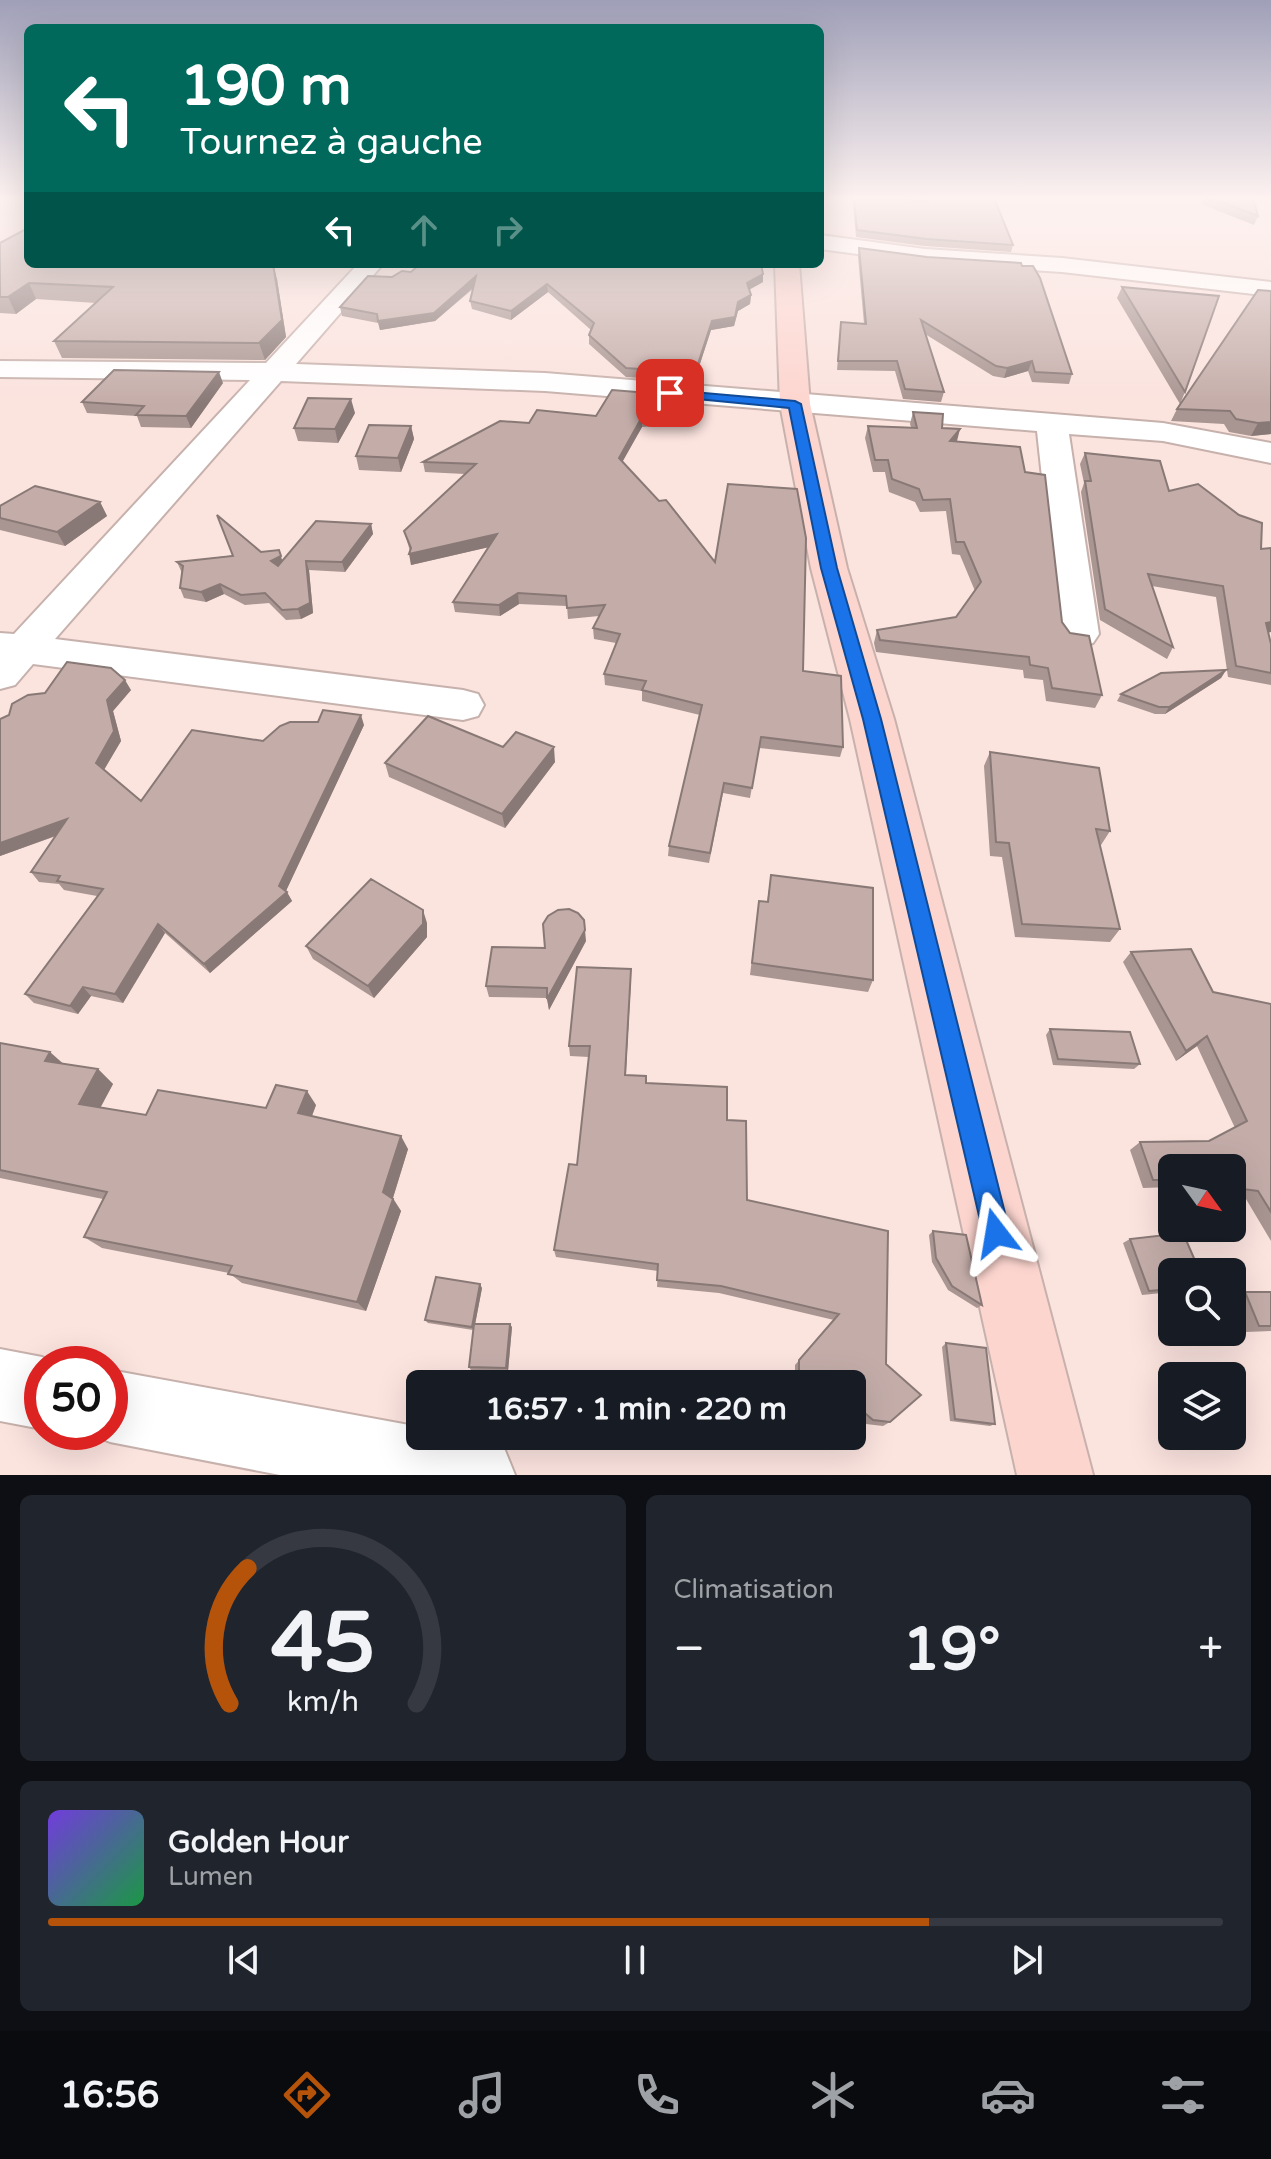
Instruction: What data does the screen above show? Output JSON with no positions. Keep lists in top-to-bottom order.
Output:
{
  "north": "bottom right",
  "page": {
    "turn": ["190 m", "Tournez à gauche"],
    "limit": "50",
    "trip": "16:57 · 1 min · 220 m",
    "tile": "Climatisation",
    "heat": ["−", "19°", "+"],
    "song": ["Golden Hour", "Lumen"],
    "tabs": "16:56",
    "gauge": ["45", "km/h"]
  }
}
